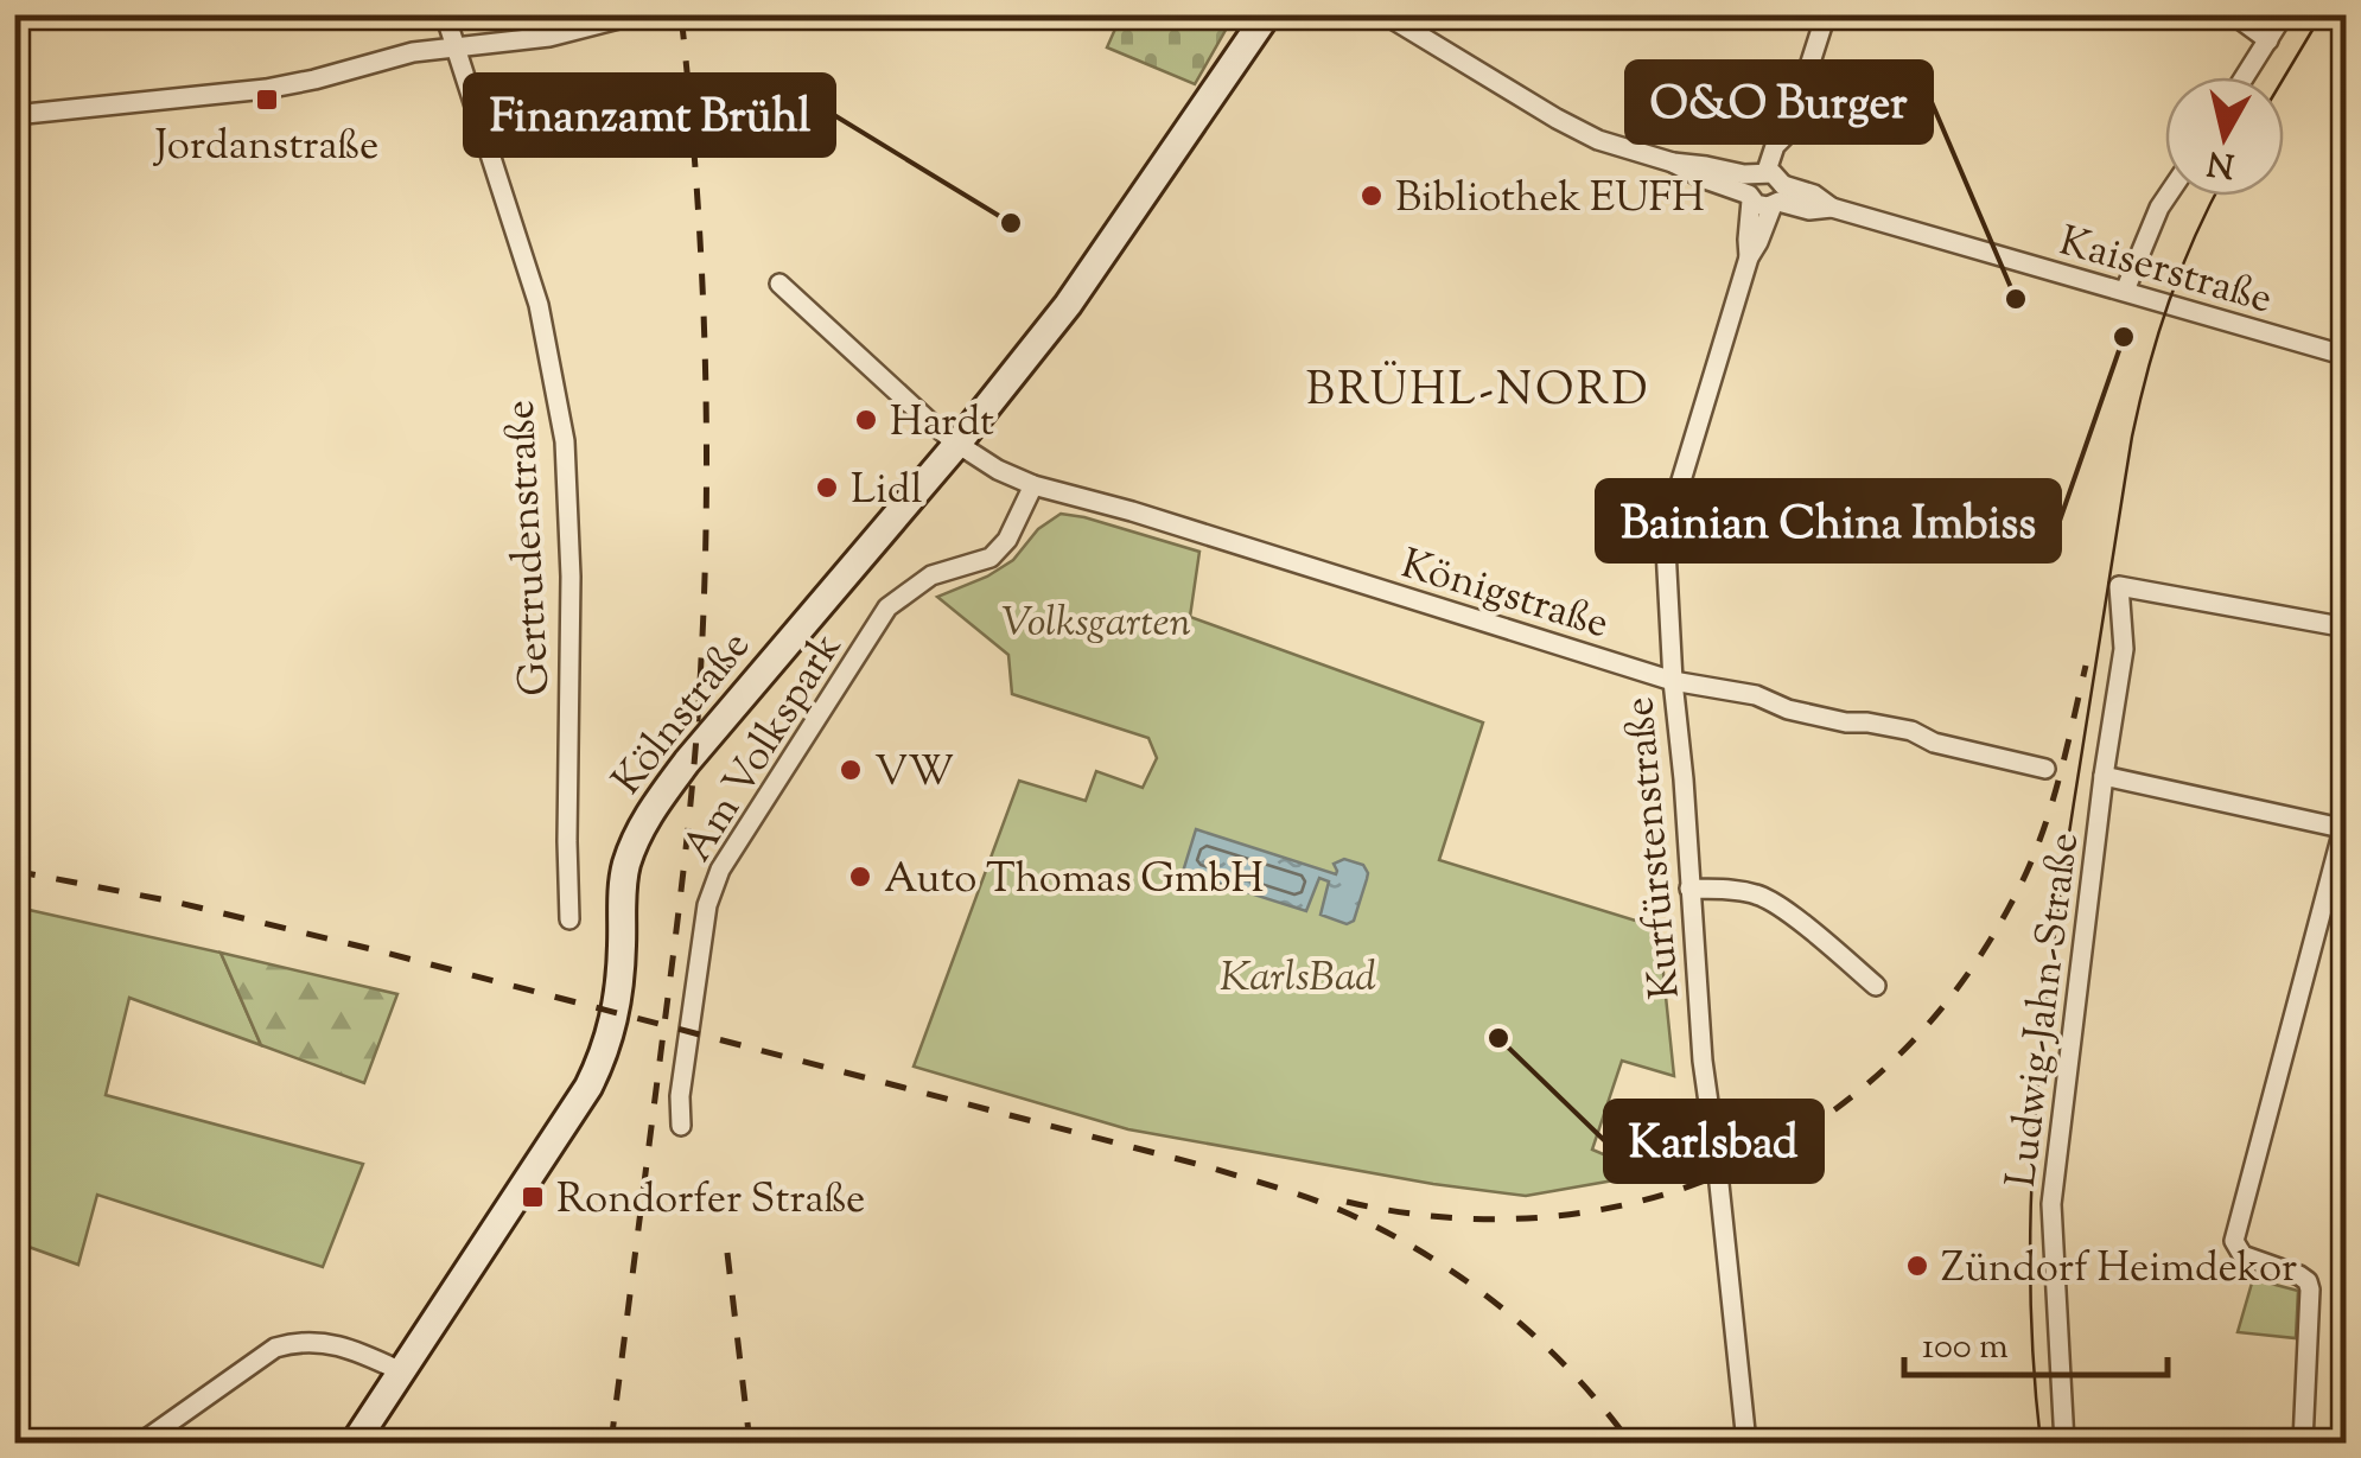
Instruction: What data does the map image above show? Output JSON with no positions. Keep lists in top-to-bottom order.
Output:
{
  "streets": {
    "main road": ["Kölnstraße"],
    "street": [
      "Kaiserstraße",
      "Gertrudenstraße",
      "Königstraße",
      "Am Volkspark",
      "Kurfürstenstraße",
      "Ludwig-Jahn-Straße"
    ]
  },
  "crossings": [
    ["Kaiserstraße", "Kurfürstenstraße"],
    ["Königstraße", "Kölnstraße"],
    ["Königstraße", "Am Volkspark"],
    ["Königstraße", "Kurfürstenstraße"]
  ],
  "districts": ["BRÜHL-NORD"],
  "parks": ["Volksgarten", "KarlsBad"],
  "places": {
    "transit": ["Jordanstraße", "Rondorfer Straße"],
    "other": [
      "Bibliothek EUFH",
      "Finanzamt Brühl",
      "O&O Burger",
      "Bainian China Imbiss",
      "Hardt",
      "Lidl",
      "VW",
      "Auto Thomas GmbH",
      "Karlsbad",
      "Zündorf Heimdekor"
    ]
  },
  "scale_bar": "100 m",
  "north": "bottom"
}
